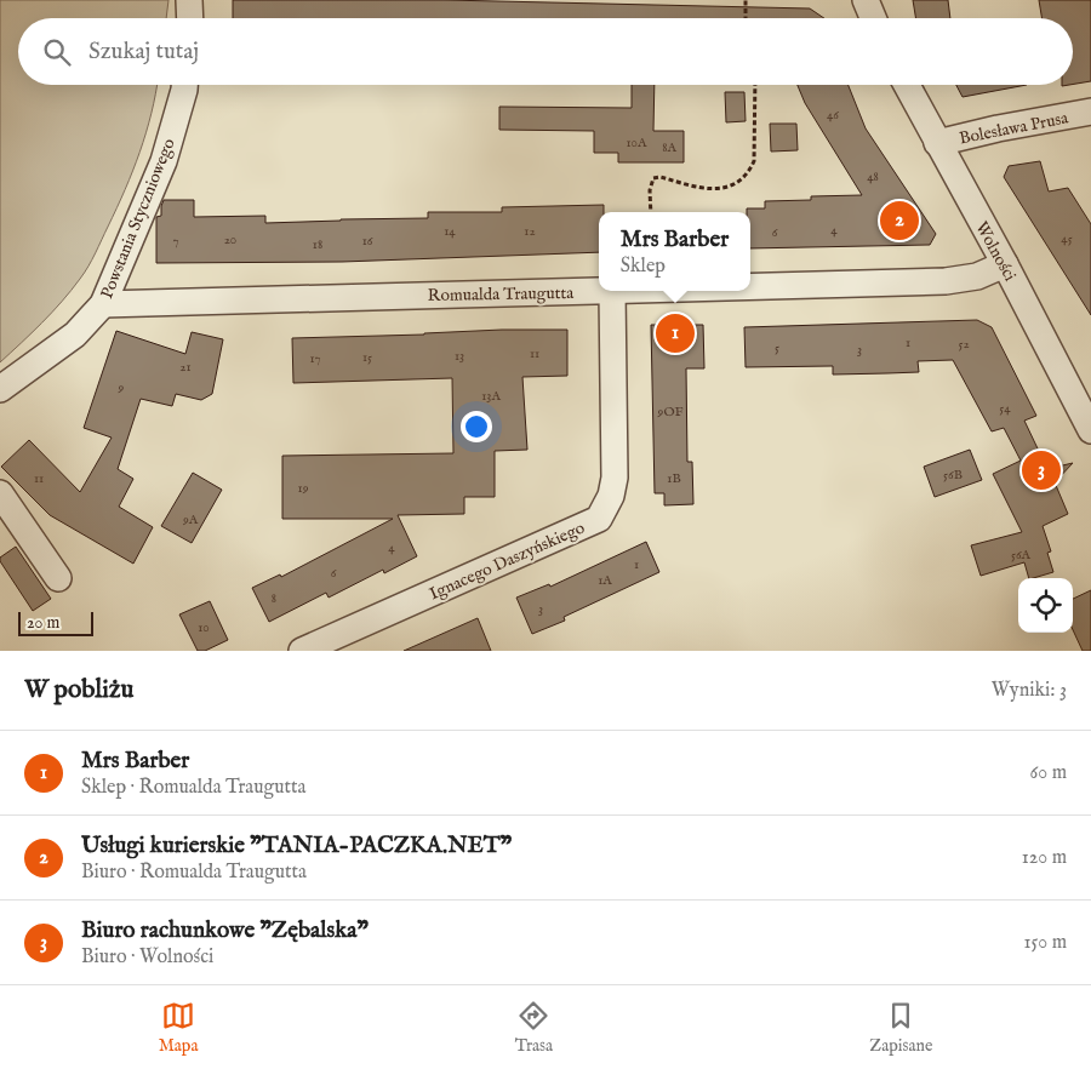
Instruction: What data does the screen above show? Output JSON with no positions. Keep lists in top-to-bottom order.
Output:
{
  "streets": {
    "street": [
      "Bolesława Prusa",
      "Powstania Styczniowego",
      "Wolności",
      "Romualda Traugutta",
      "Ignacego Daszyńskiego"
    ]
  },
  "crossings": [
    ["Bolesława Prusa", "Wolności"],
    ["Powstania Styczniowego", "Romualda Traugutta"],
    ["Wolności", "Romualda Traugutta"],
    ["Romualda Traugutta", "Ignacego Daszyńskiego"]
  ],
  "house_numbers": [
    "46",
    "10A",
    "8A",
    "48",
    "4",
    "14",
    "12",
    "6",
    "45",
    "20",
    "7",
    "16",
    "18",
    "1",
    "52",
    "5",
    "3",
    "11",
    "13",
    "15",
    "17",
    "21",
    "9",
    "13A",
    "54",
    "9OF",
    "56B",
    "11",
    "1B",
    "19",
    "9A",
    "4",
    "56A",
    "1",
    "6",
    "1A",
    "8",
    "3",
    "10"
  ],
  "scale_bar": "20 m",
  "page": {
    "search": "Szukaj tutaj",
    "pins": ["2", "1", "3"],
    "popup": ["Mrs Barber", "Sklep"],
    "scale": "20 m",
    "heading": ["W pobliżu", "Wyniki: 3"],
    "list": [
      {
        "mark": "1",
        "name": "Mrs Barber",
        "note": "Sklep · Romualda Traugutta",
        "value": "60 m"
      },
      {
        "mark": "2",
        "name": "Usługi kurierskie \"TANIA-PACZKA.NET\"",
        "note": "Biuro · Romualda Traugutta",
        "value": "120 m"
      },
      {
        "mark": "3",
        "name": "Biuro rachunkowe \"Zębalska\"",
        "note": "Biuro · Wolności",
        "value": "150 m"
      }
    ],
    "nav": ["Mapa", "Trasa", "Zapisane"]
  }
}
